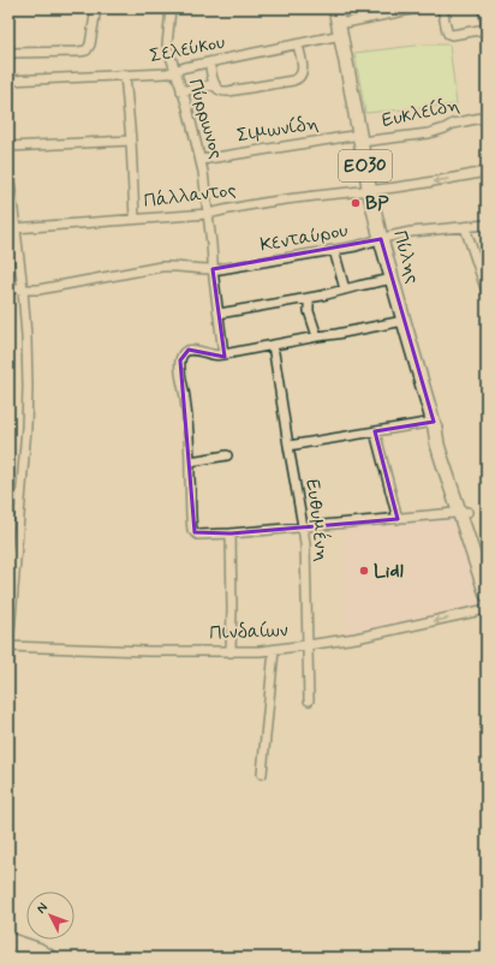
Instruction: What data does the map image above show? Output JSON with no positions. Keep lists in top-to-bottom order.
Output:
{
  "streets": {
    "main road": ["ΕΟ30", "Πύλης"],
    "street": [
      "Σελεύκου",
      "Ευκλείδη",
      "Πύρρωνος",
      "Σιμωνίδη",
      "Πάλλαντος",
      "Κενταύρου",
      "Ευθυμένη",
      "Πινδαίων"
    ]
  },
  "crossings": [
    ["Σελεύκου", "Πύρρωνος"],
    ["Σελεύκου", "Πύλης"],
    ["Ευκλείδη", "Σιμωνίδη"],
    ["Ευκλείδη", "Πύλης"],
    ["Πύρρωνος", "Σιμωνίδη"],
    ["Πύρρωνος", "Πάλλαντος"],
    ["Πύρρωνος", "Κενταύρου"],
    ["Σιμωνίδη", "Πύλης"],
    ["Πάλλαντος", "Πύλης"],
    ["Κενταύρου", "Πύλης"],
    ["Ευθυμένη", "Πινδαίων"]
  ],
  "one_way": ["Πινδαίων"],
  "places": ["BP", "Lidl"],
  "north": "top left"
}
